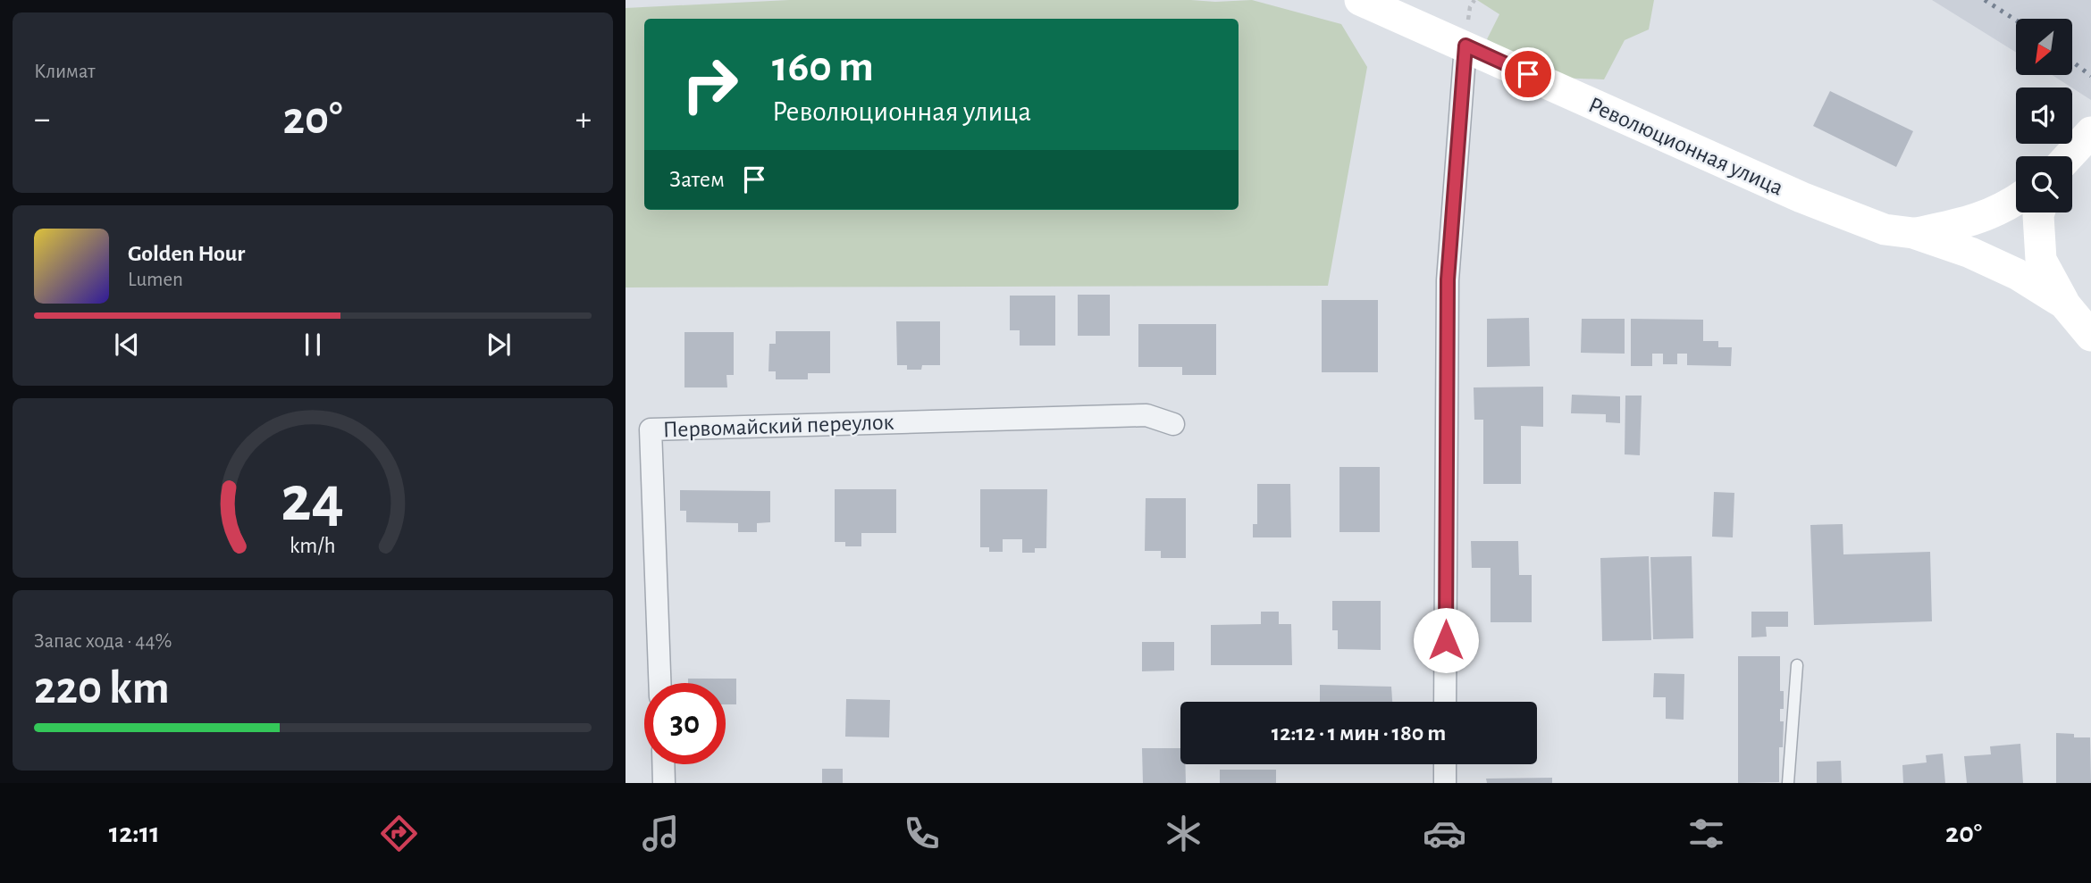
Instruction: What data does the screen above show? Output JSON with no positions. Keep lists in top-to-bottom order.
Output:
{
  "streets": {
    "main road": ["Революционная улица"],
    "street": ["Первомайский переулок"]
  },
  "north": "bottom left",
  "page": {
    "tile": [
      "Климат",
      ["Запас хода · 44%", "220 km"]
    ],
    "turn": ["160 m", "Революционная улица"],
    "heat": ["−", "20°", "+"],
    "then": "Затем",
    "song": ["Golden Hour", "Lumen"],
    "limit": "30",
    "trip": "12:12 · 1 мин · 180 m",
    "tabs": ["12:11", "20°"],
    "gauge": ["24", "km/h"]
  }
}
